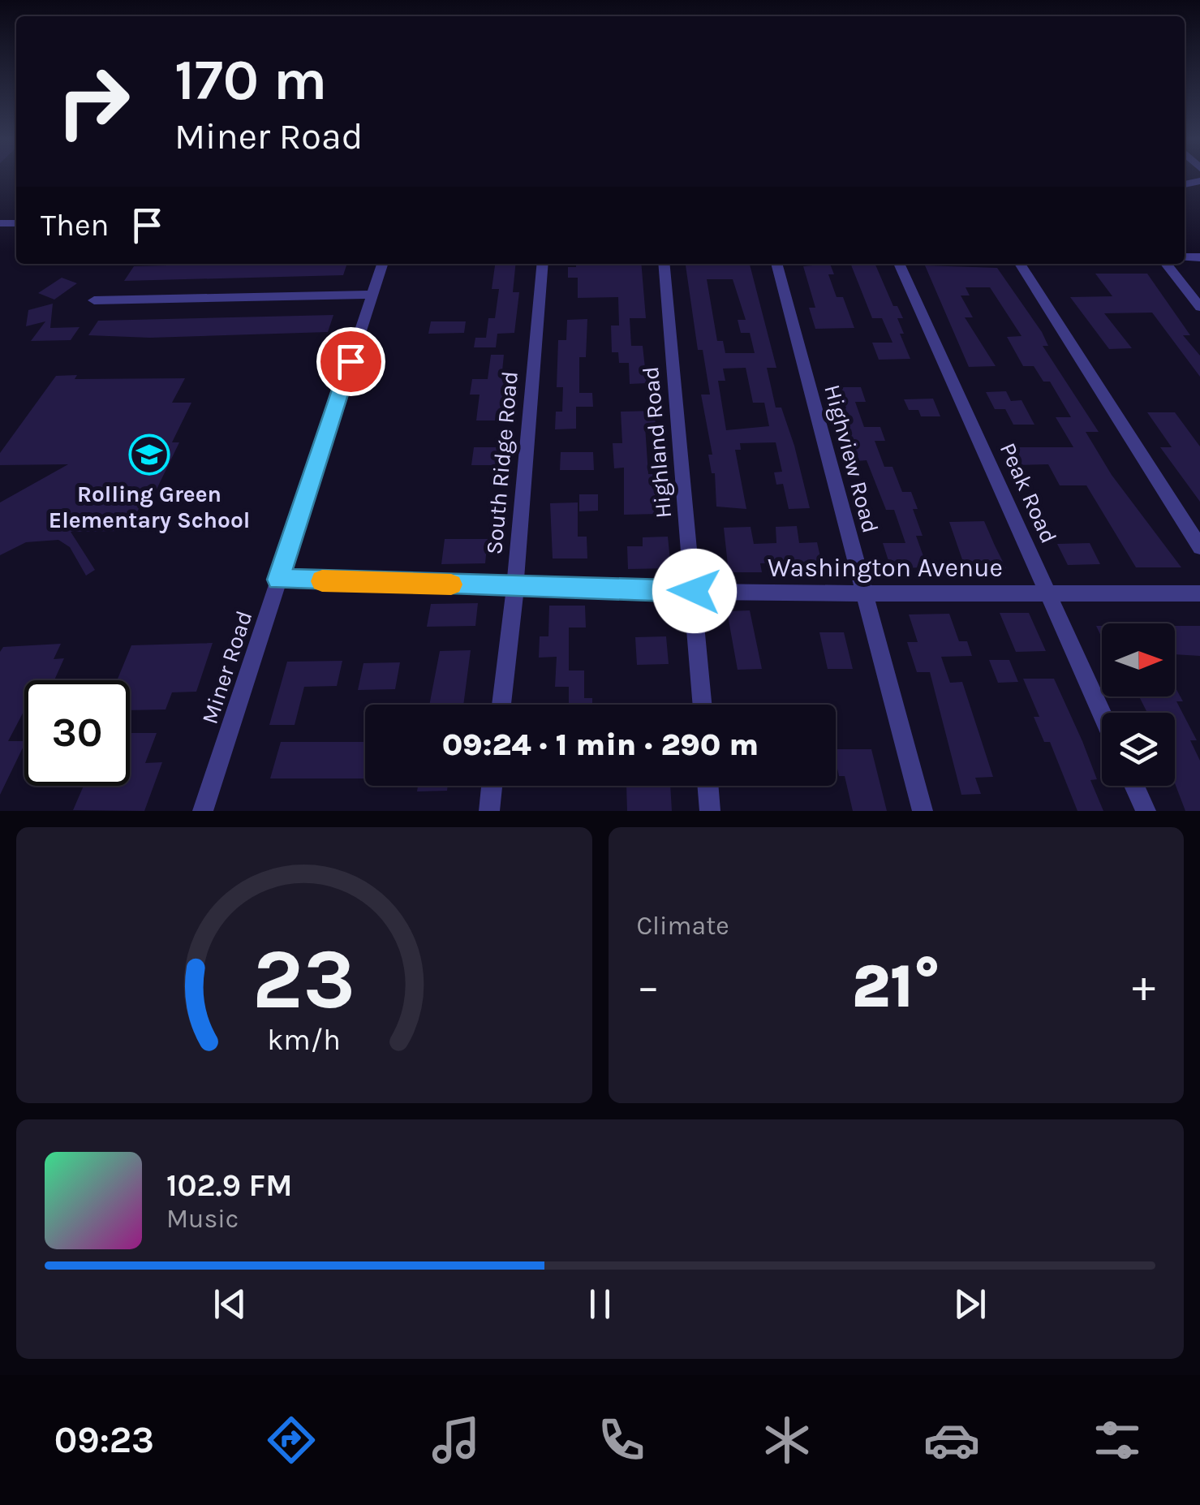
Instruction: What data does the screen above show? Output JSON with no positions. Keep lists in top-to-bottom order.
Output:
{
  "streets": {
    "street": [
      "Highland Road",
      "Highview Road",
      "South Ridge Road",
      "Peak Road",
      "Washington Avenue",
      "Miner Road"
    ]
  },
  "crossings": [
    ["Highland Road", "Washington Avenue"],
    ["Highview Road", "Washington Avenue"],
    ["South Ridge Road", "Washington Avenue"],
    ["Peak Road", "Washington Avenue"],
    ["Washington Avenue", "Miner Road"]
  ],
  "places": {
    "school or university": ["Rolling Green Elementary School"]
  },
  "north": "right",
  "page": {
    "turn": ["170 m", "Miner Road"],
    "then": "Then",
    "limit": "30",
    "trip": "09:24 · 1 min · 290 m",
    "tile": "Climate",
    "heat": ["−", "21°", "+"],
    "song": ["102.9 FM", "Music"],
    "tabs": "09:23",
    "gauge": ["23", "km/h"]
  }
}
